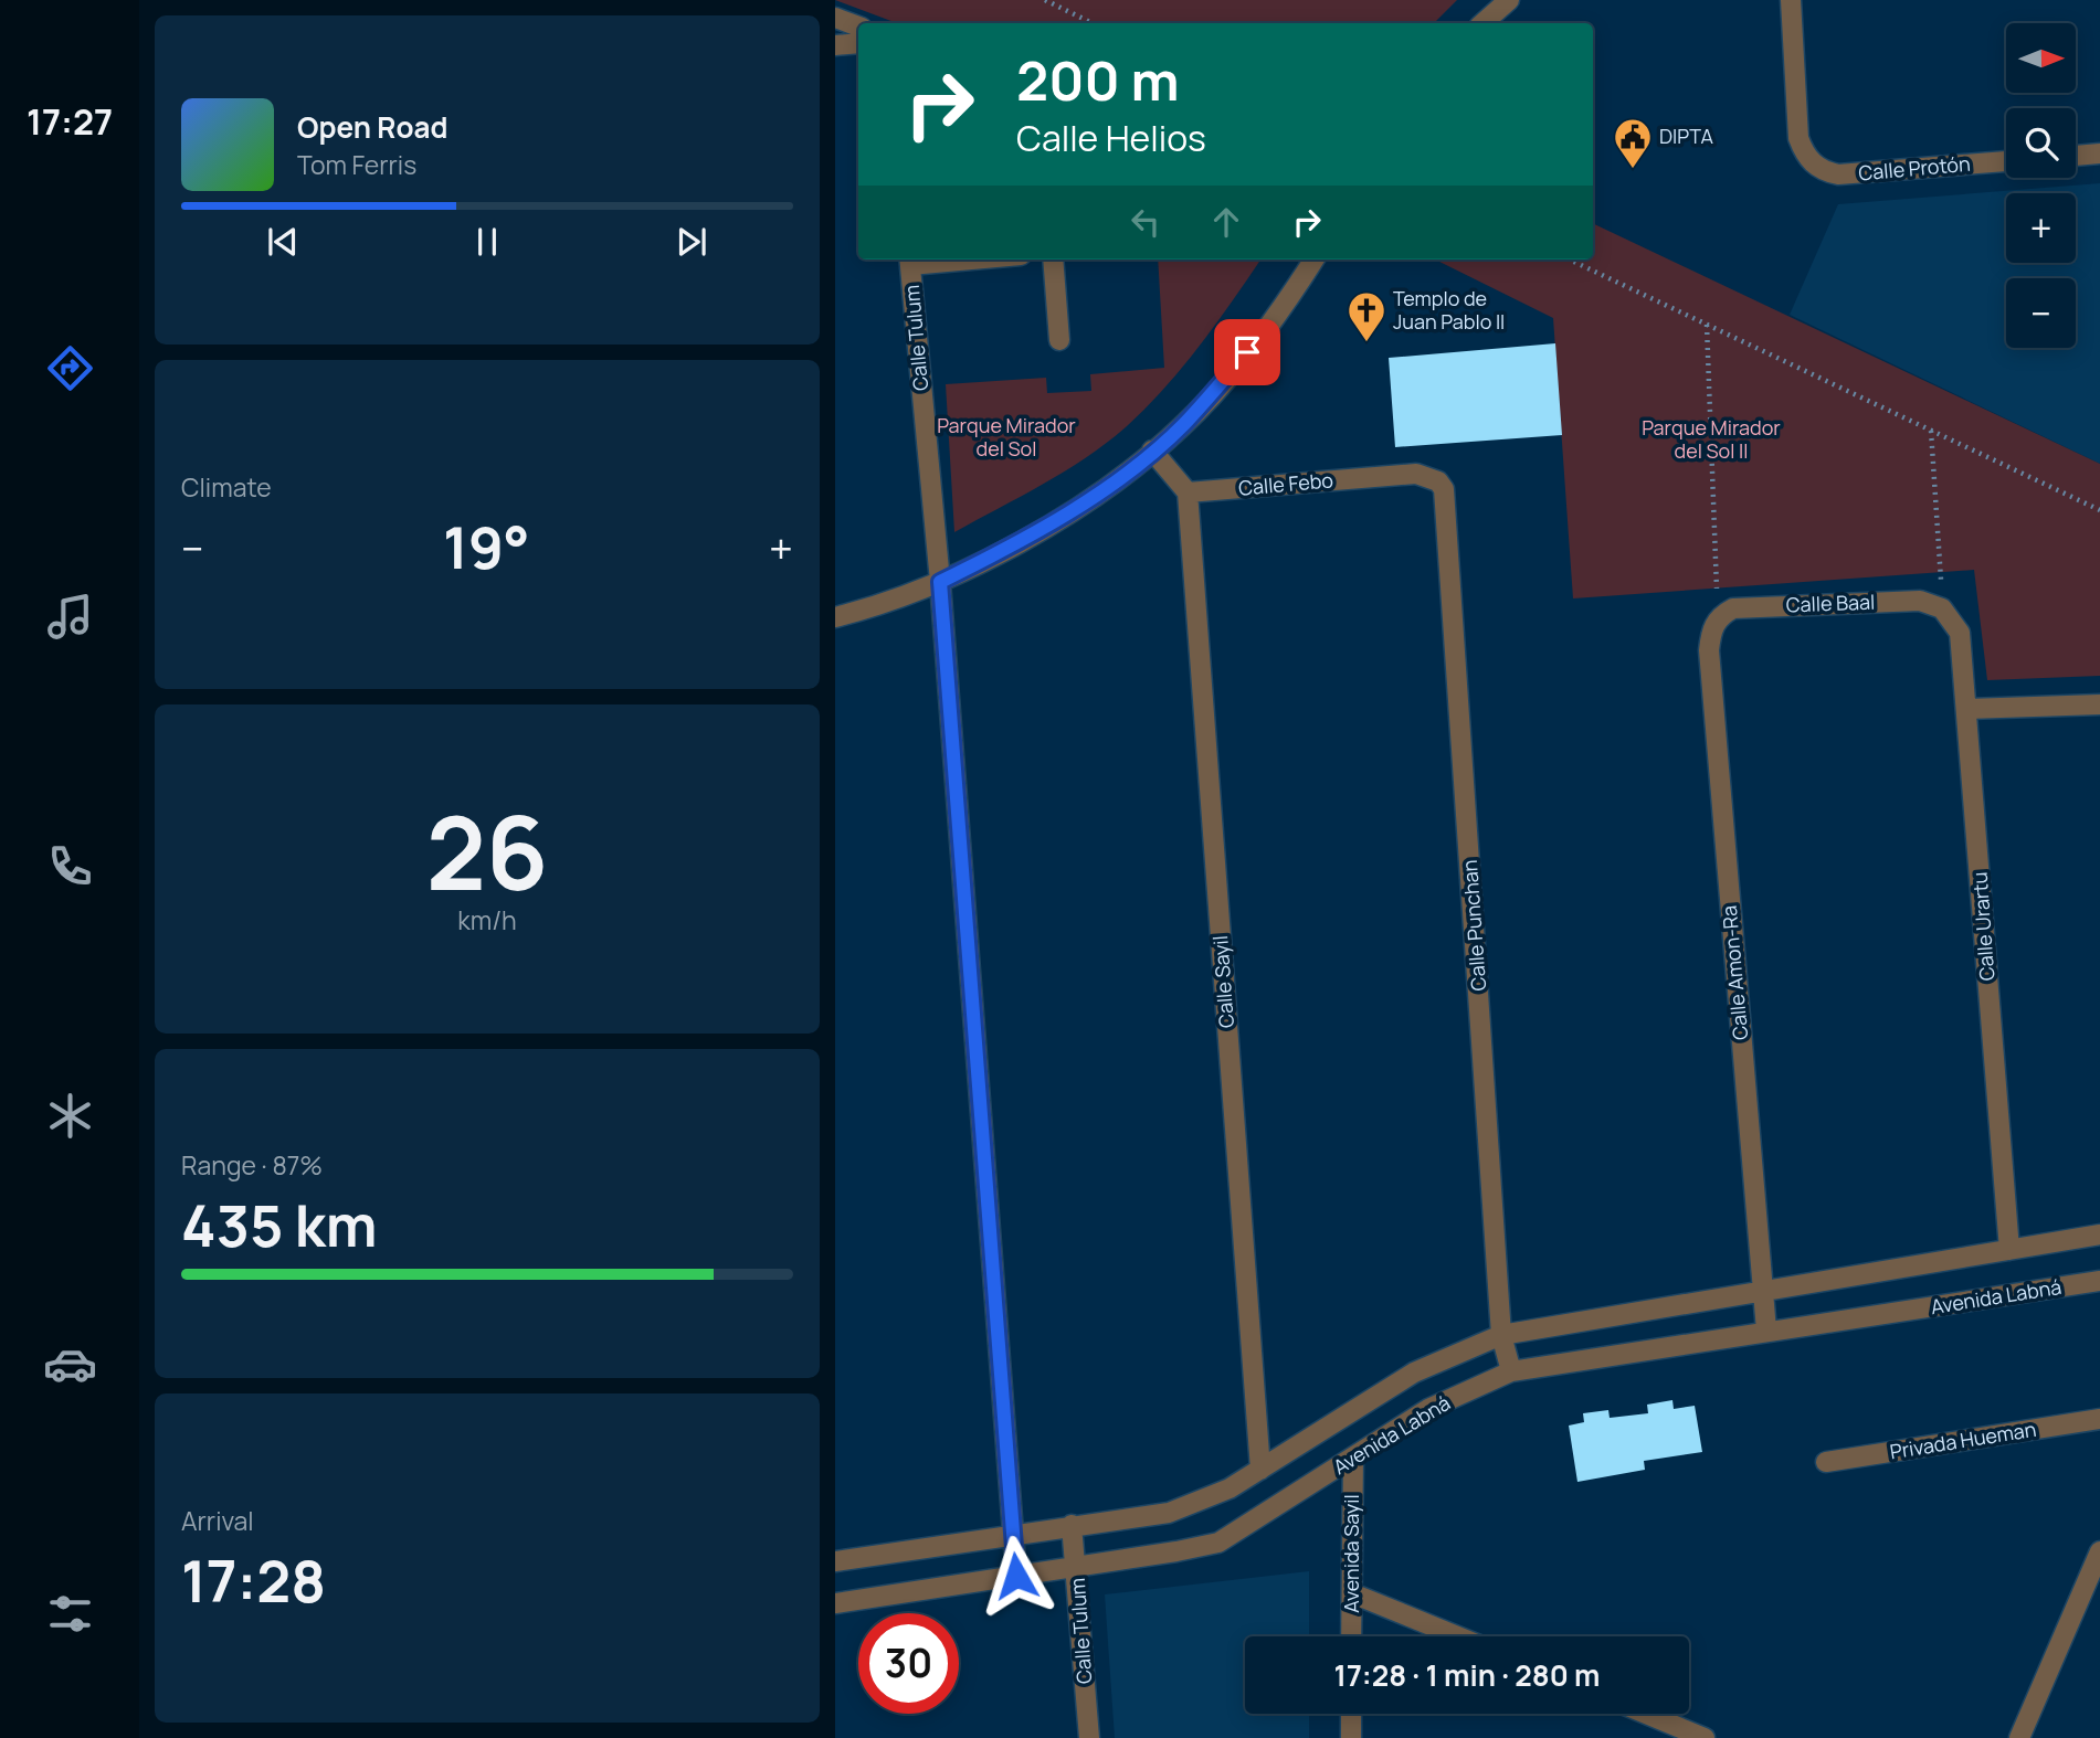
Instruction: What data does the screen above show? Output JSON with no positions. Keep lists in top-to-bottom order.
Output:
{
  "streets": {
    "street": [
      "Calle Protón",
      "Calle Tulum",
      "Calle Febo",
      "Calle Baal",
      "Calle Punchan",
      "Calle Urartu",
      "Calle Amon-Ra",
      "Calle Sayil",
      "Avenida Labná",
      "Privada Hueman",
      "Avenida Sayil"
    ]
  },
  "crossings": [
    ["Calle Tulum", "Avenida Labná"],
    ["Calle Febo", "Calle Punchan"],
    ["Calle Febo", "Calle Sayil"],
    ["Calle Baal", "Calle Urartu"],
    ["Calle Baal", "Calle Amon-Ra"],
    ["Calle Punchan", "Avenida Labná"],
    ["Calle Urartu", "Avenida Labná"],
    ["Calle Amon-Ra", "Avenida Labná"],
    ["Calle Sayil", "Avenida Labná"],
    ["Avenida Labná", "Avenida Sayil"]
  ],
  "parks": ["Parque Mirador del Sol", "Parque Mirador del Sol II"],
  "places": {
    "public building": ["DIPTA"],
    "church": ["Templo de Juan Pablo II"]
  },
  "north": "right",
  "page": {
    "tabs": "17:27",
    "map_buttons": ["+", "−"],
    "turn": ["200 m", "Calle Helios"],
    "song": ["Open Road", "Tom Ferris"],
    "tile": [
      "Climate",
      ["26", "km/h"],
      ["Range · 87%", "435 km"],
      ["Arrival", "17:28"]
    ],
    "heat": ["−", "19°", "+"],
    "limit": "30",
    "trip": "17:28 · 1 min · 280 m"
  }
}
